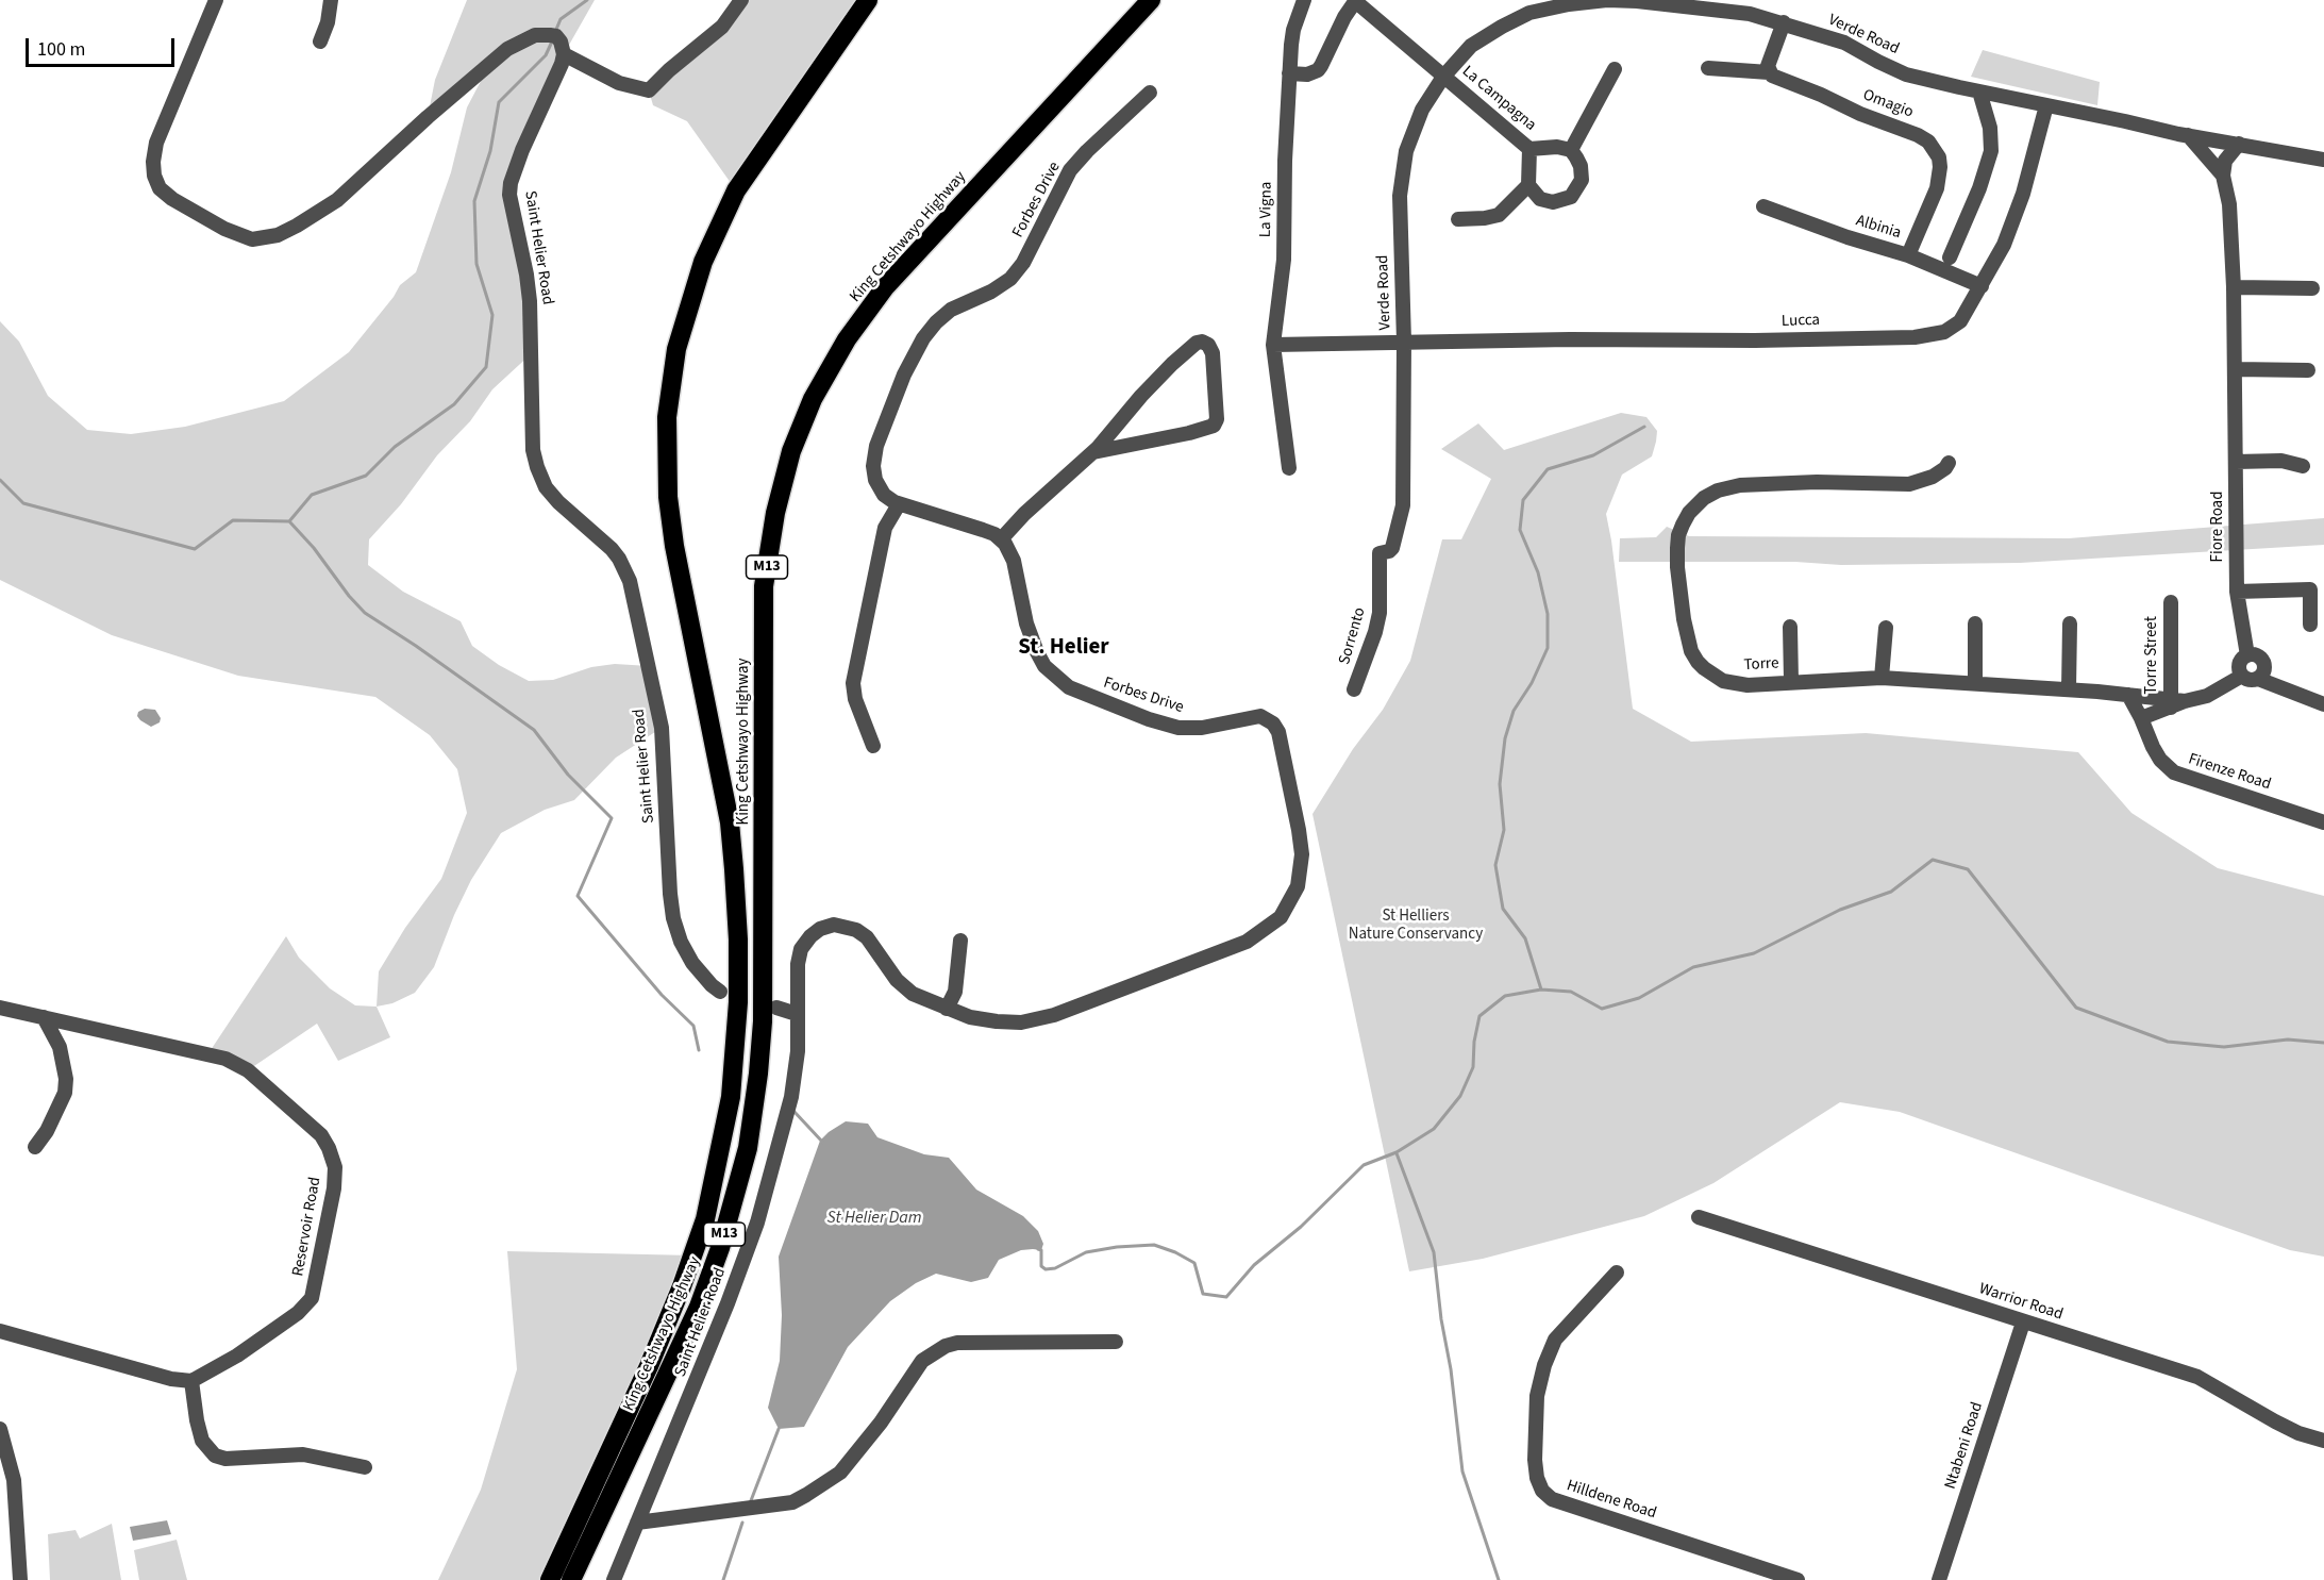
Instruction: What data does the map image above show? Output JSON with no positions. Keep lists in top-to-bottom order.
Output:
{
  "streets": {
    "highway": ["King Cetshwayo Highway", "M13"],
    "street": [
      "Verde Road",
      "La Campagna",
      "Omagio",
      "Forbes Drive",
      "La Vigna",
      "Albinia",
      "Saint Helier Road",
      "Lucca",
      "Fiore Road",
      "Sorrento",
      "Torre Street",
      "Torre",
      "Firenze Road",
      "Reservoir Road",
      "Warrior Road",
      "Ntabeni Road",
      "Hilldene Road"
    ]
  },
  "crossings": [
    ["Verde Road", "La Campagna"],
    ["Verde Road", "Lucca"],
    ["Verde Road", "Fiore Road"],
    ["Verde Road", "Sorrento"],
    ["Omagio", "Albinia"],
    ["Forbes Drive", "Saint Helier Road"],
    ["Albinia", "Lucca"],
    ["Fiore Road", "Torre"],
    ["Torre Street", "Torre"],
    ["Torre", "Firenze Road"],
    ["Warrior Road", "Ntabeni Road"]
  ],
  "districts": ["St. Helier"],
  "water": ["St Helier Dam"],
  "parks": ["St Helliers Nature Conservancy"],
  "scale_bar": "100 m"
}
